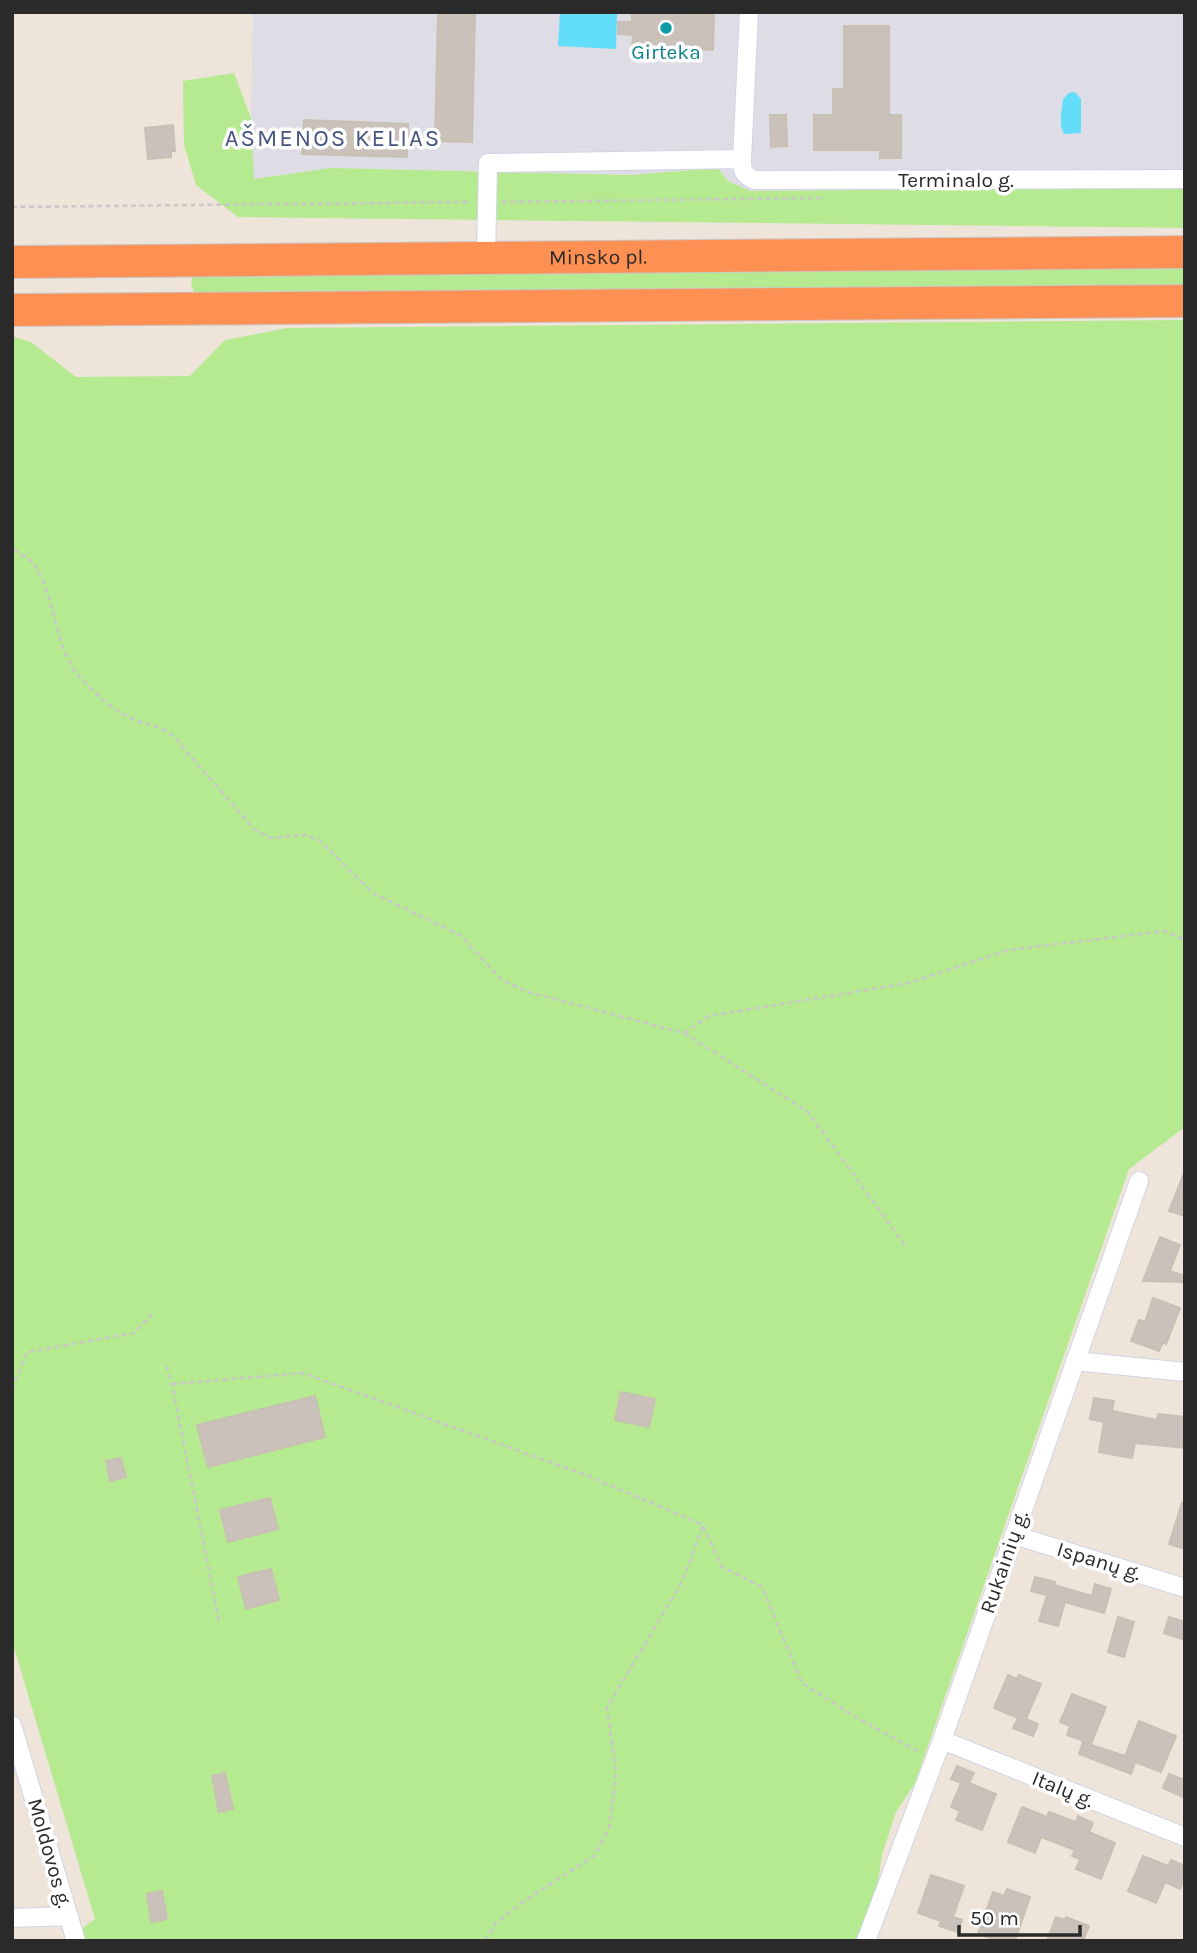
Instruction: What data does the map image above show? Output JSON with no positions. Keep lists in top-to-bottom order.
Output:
{
  "streets": {
    "highway": ["Minsko pl."],
    "street": [
      "Terminalo g.",
      "Ispanų g.",
      "Rukainių g.",
      "Italų g.",
      "Moldovos g."
    ]
  },
  "crossings": [
    ["Ispanų g.", "Rukainių g."],
    ["Rukainių g.", "Italų g."]
  ],
  "districts": ["AŠMENOS KELIAS"],
  "places": ["Girteka"],
  "scale_bar": "50 m"
}
